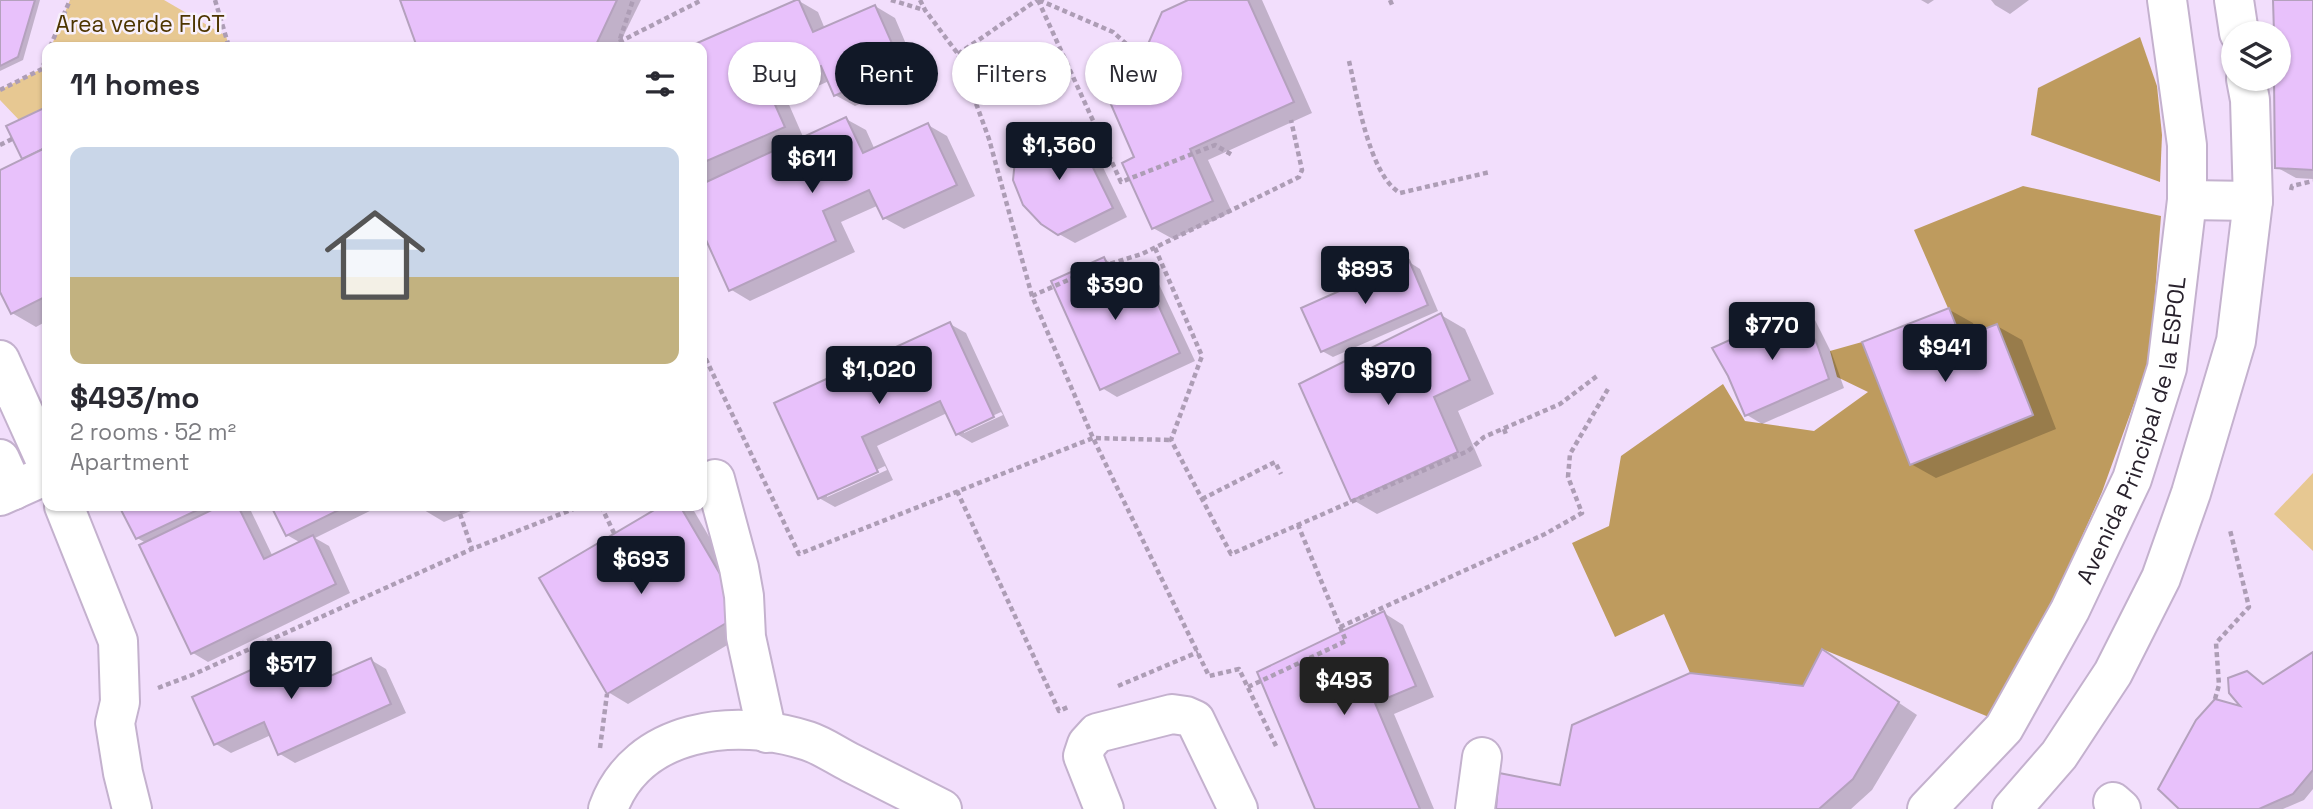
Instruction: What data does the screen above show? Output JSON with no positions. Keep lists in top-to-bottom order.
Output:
{
  "streets": {
    "street": ["Avenida Principal de la ESPOL"]
  },
  "parks": ["Area verde FICT"],
  "page": {
    "chip": [
      "Buy",
      "Rent",
      "Filters",
      "New"
    ],
    "heading": "11 homes",
    "price": [
      "$1,360",
      "$611",
      "$893",
      "$390",
      "$770",
      "$941",
      "$1,020",
      "$970",
      "$693",
      "$517",
      "$493"
    ],
    "list": [
      {
        "name": "$493/mo",
        "note": "2 rooms · 52 m² · Apartment"
      }
    ]
  }
}
